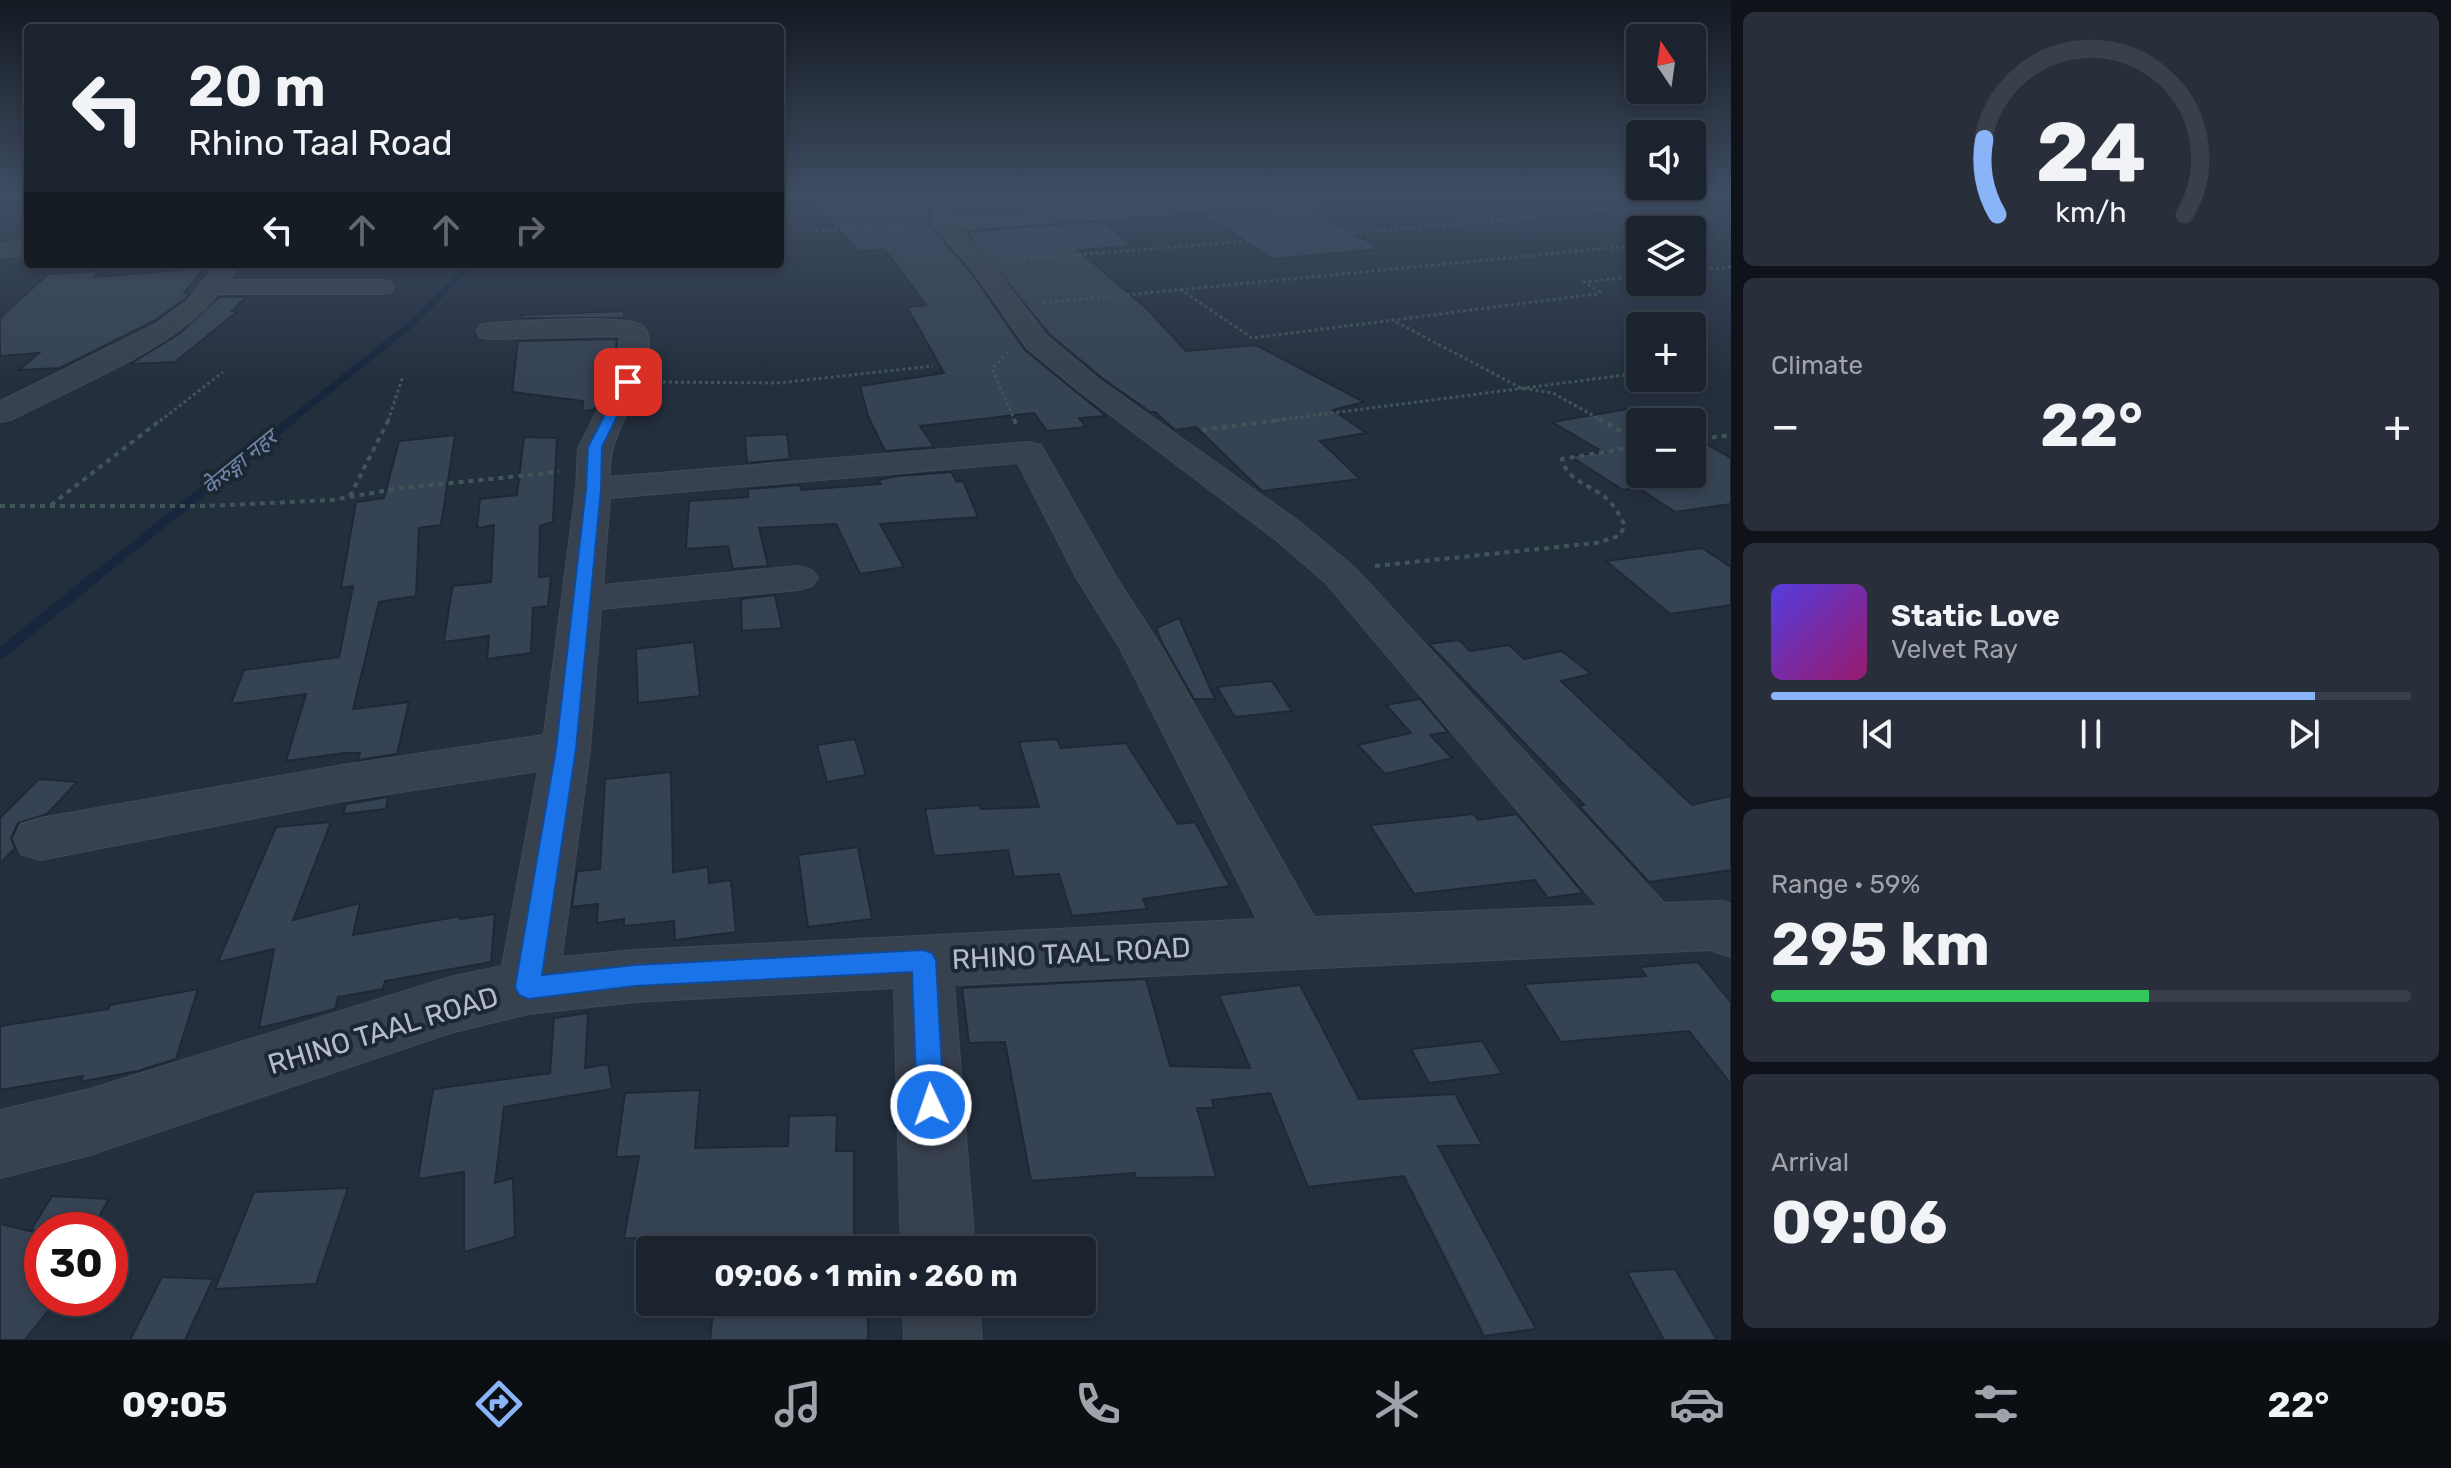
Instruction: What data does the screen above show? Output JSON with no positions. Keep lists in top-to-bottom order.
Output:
{
  "streets": {
    "street": ["RHINO TAAL ROAD"]
  },
  "water": ["केेरुङ्गा नहर"],
  "north": "top",
  "page": {
    "map_buttons": ["+", "−"],
    "turn": ["20 m", "Rhino Taal Road"],
    "tile": [
      "Climate",
      ["Range · 59%", "295 km"],
      ["Arrival", "09:06"]
    ],
    "heat": ["−", "22°", "+"],
    "song": ["Static Love", "Velvet Ray"],
    "limit": "30",
    "trip": "09:06 · 1 min · 260 m",
    "tabs": ["09:05", "22°"],
    "gauge": ["24", "km/h"]
  }
}
